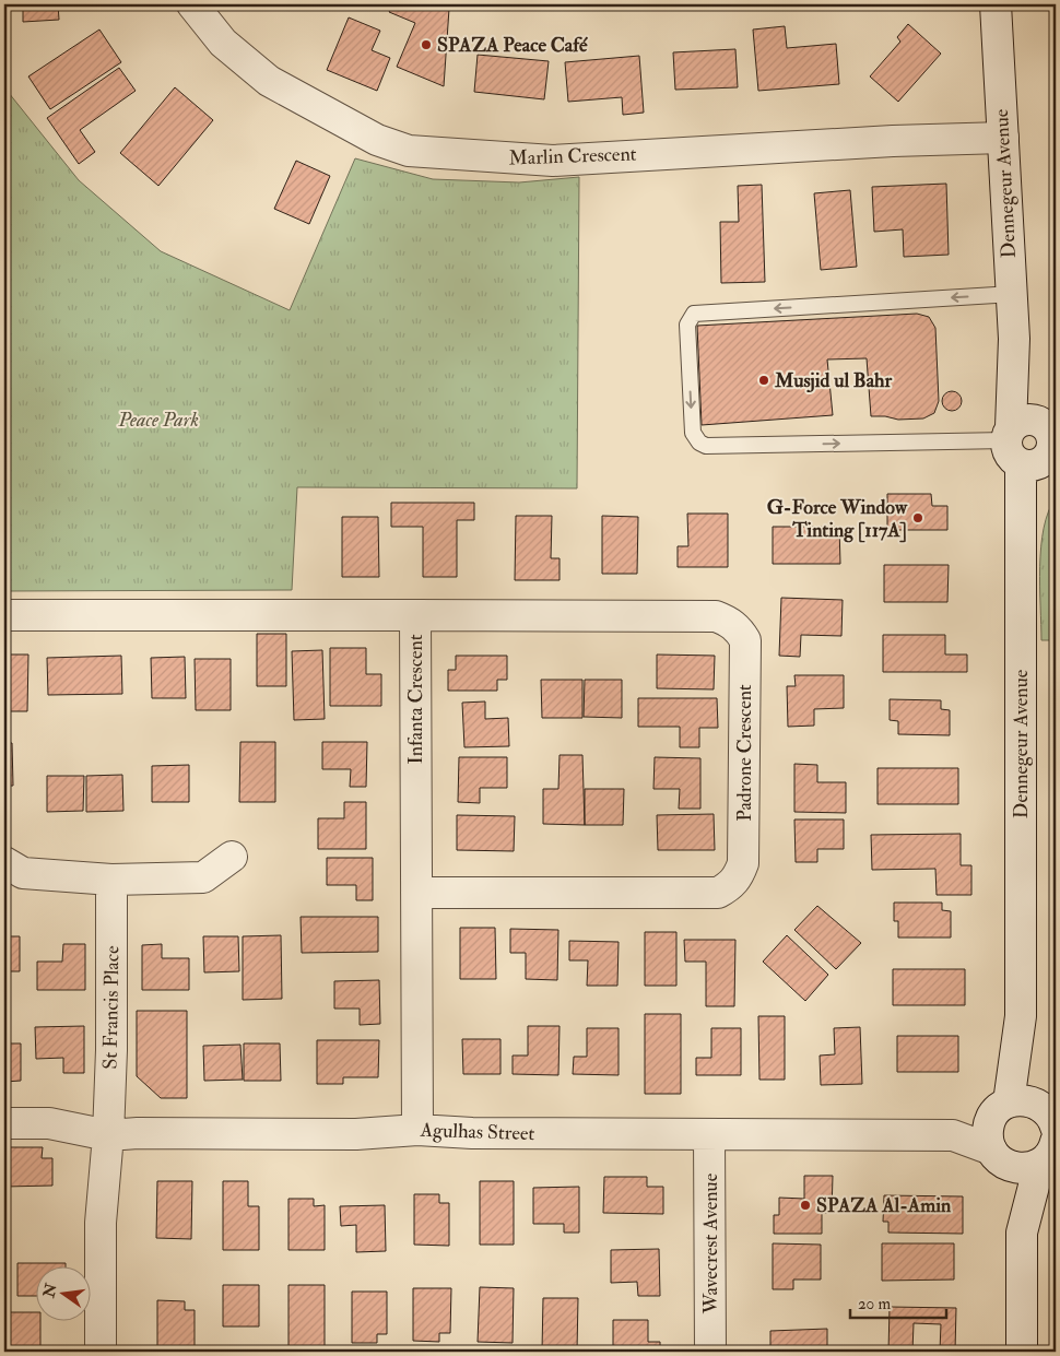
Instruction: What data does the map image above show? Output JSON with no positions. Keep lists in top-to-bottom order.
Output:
{
  "streets": {
    "street": [
      "Marlin Crescent",
      "Dennegeur Avenue",
      "Infanta Crescent",
      "Padrone Crescent",
      "St Francis Place",
      "Agulhas Street",
      "Wavecrest Avenue"
    ]
  },
  "crossings": [
    ["Marlin Crescent", "Dennegeur Avenue"],
    ["Dennegeur Avenue", "Agulhas Street"],
    ["Infanta Crescent", "Padrone Crescent"],
    ["Infanta Crescent", "Agulhas Street"],
    ["St Francis Place", "Agulhas Street"],
    ["Agulhas Street", "Wavecrest Avenue"]
  ],
  "parks": ["Peace Park"],
  "places": [
    "SPAZA Peace Café",
    "Musjid ul Bahr",
    "G-Force Window Tinting [117A]",
    "SPAZA Al-Amin"
  ],
  "scale_bar": "20 m",
  "north": "left"
}
